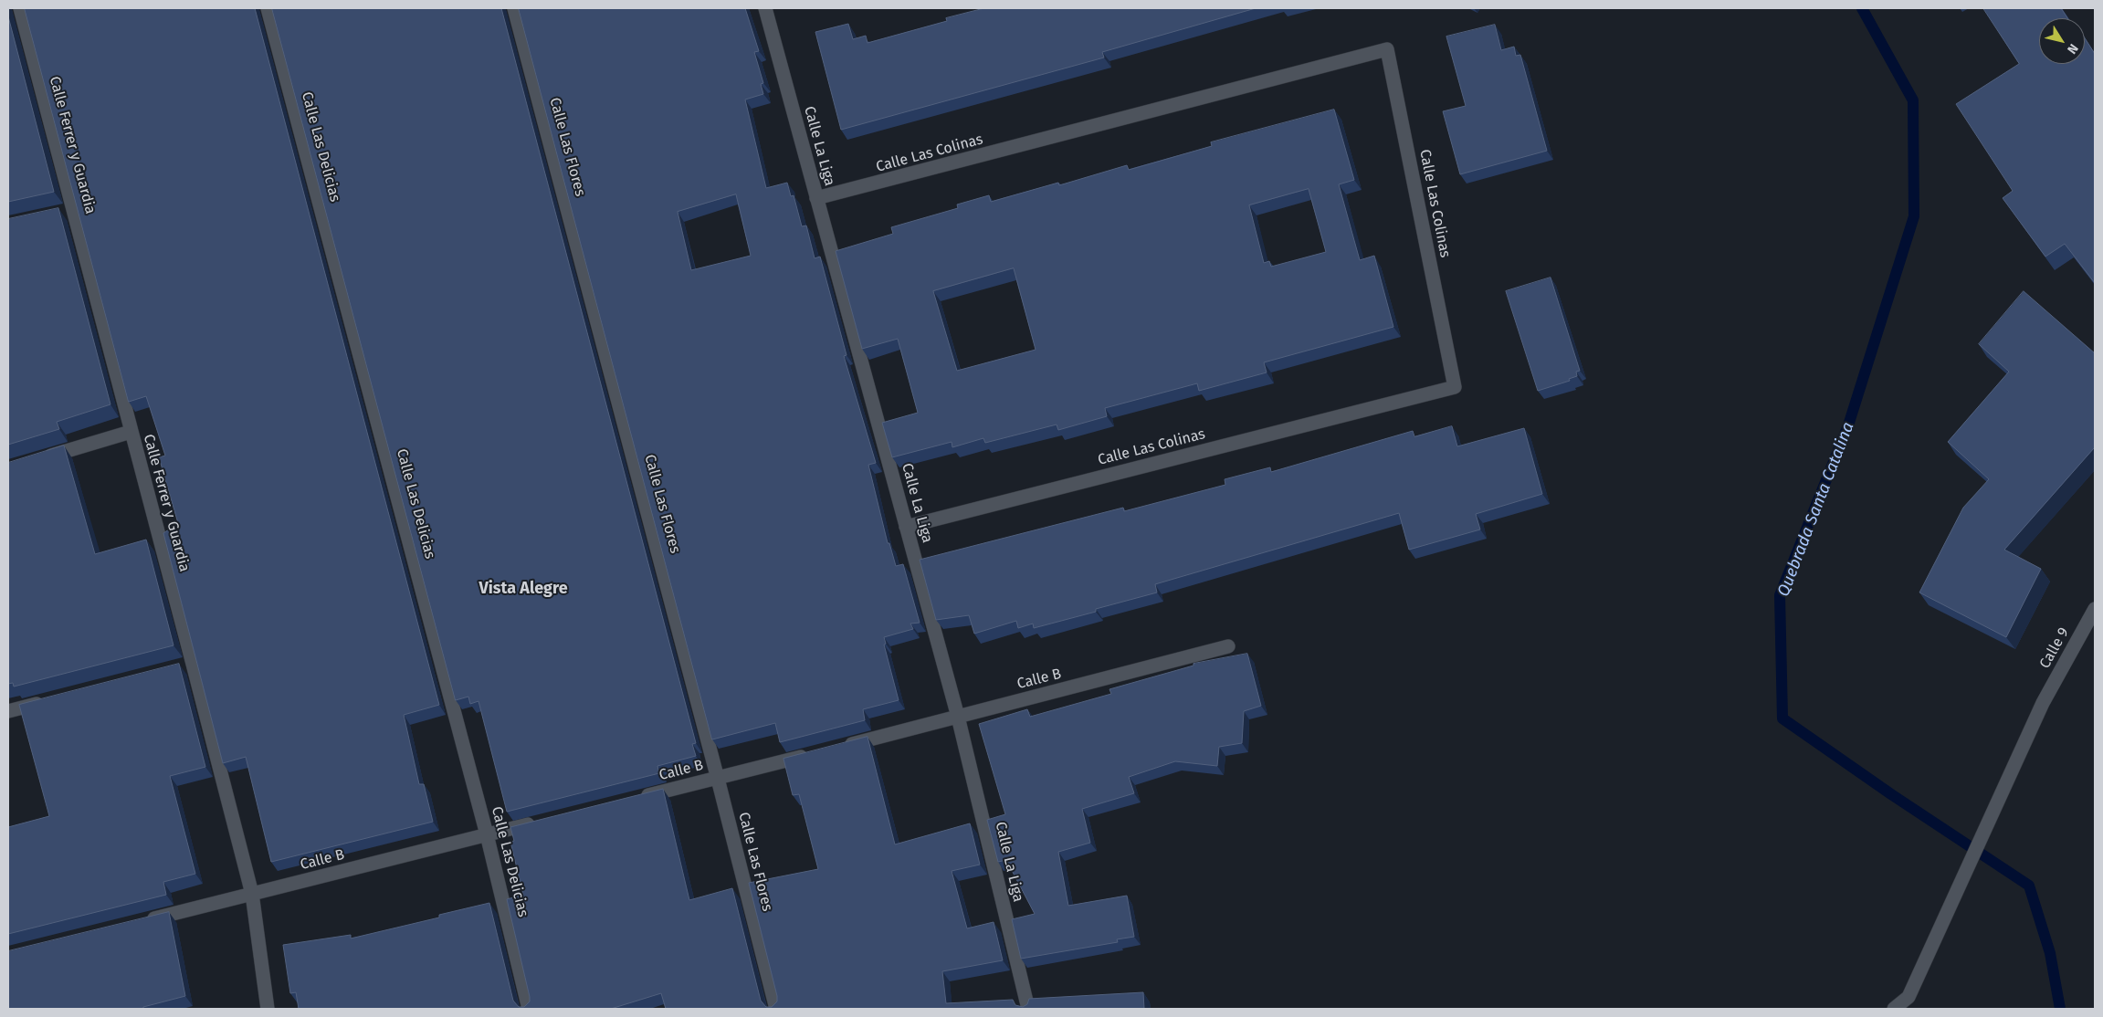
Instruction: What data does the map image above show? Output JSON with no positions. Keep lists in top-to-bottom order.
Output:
{
  "streets": {
    "street": [
      "Calle Ferrer y Guardia",
      "Calle La Liga",
      "Calle Las Delicias",
      "Calle Las Flores",
      "Calle Las Colinas",
      "Calle 9",
      "Calle B"
    ]
  },
  "crossings": [
    ["Calle Ferrer y Guardia", "Calle B"],
    ["Calle La Liga", "Calle Las Colinas"],
    ["Calle La Liga", "Calle B"],
    ["Calle Las Delicias", "Calle B"],
    ["Calle Las Flores", "Calle B"]
  ],
  "districts": ["Vista Alegre"],
  "water": ["Quebrada Santa Catalina"],
  "north": "bottom right"
}
